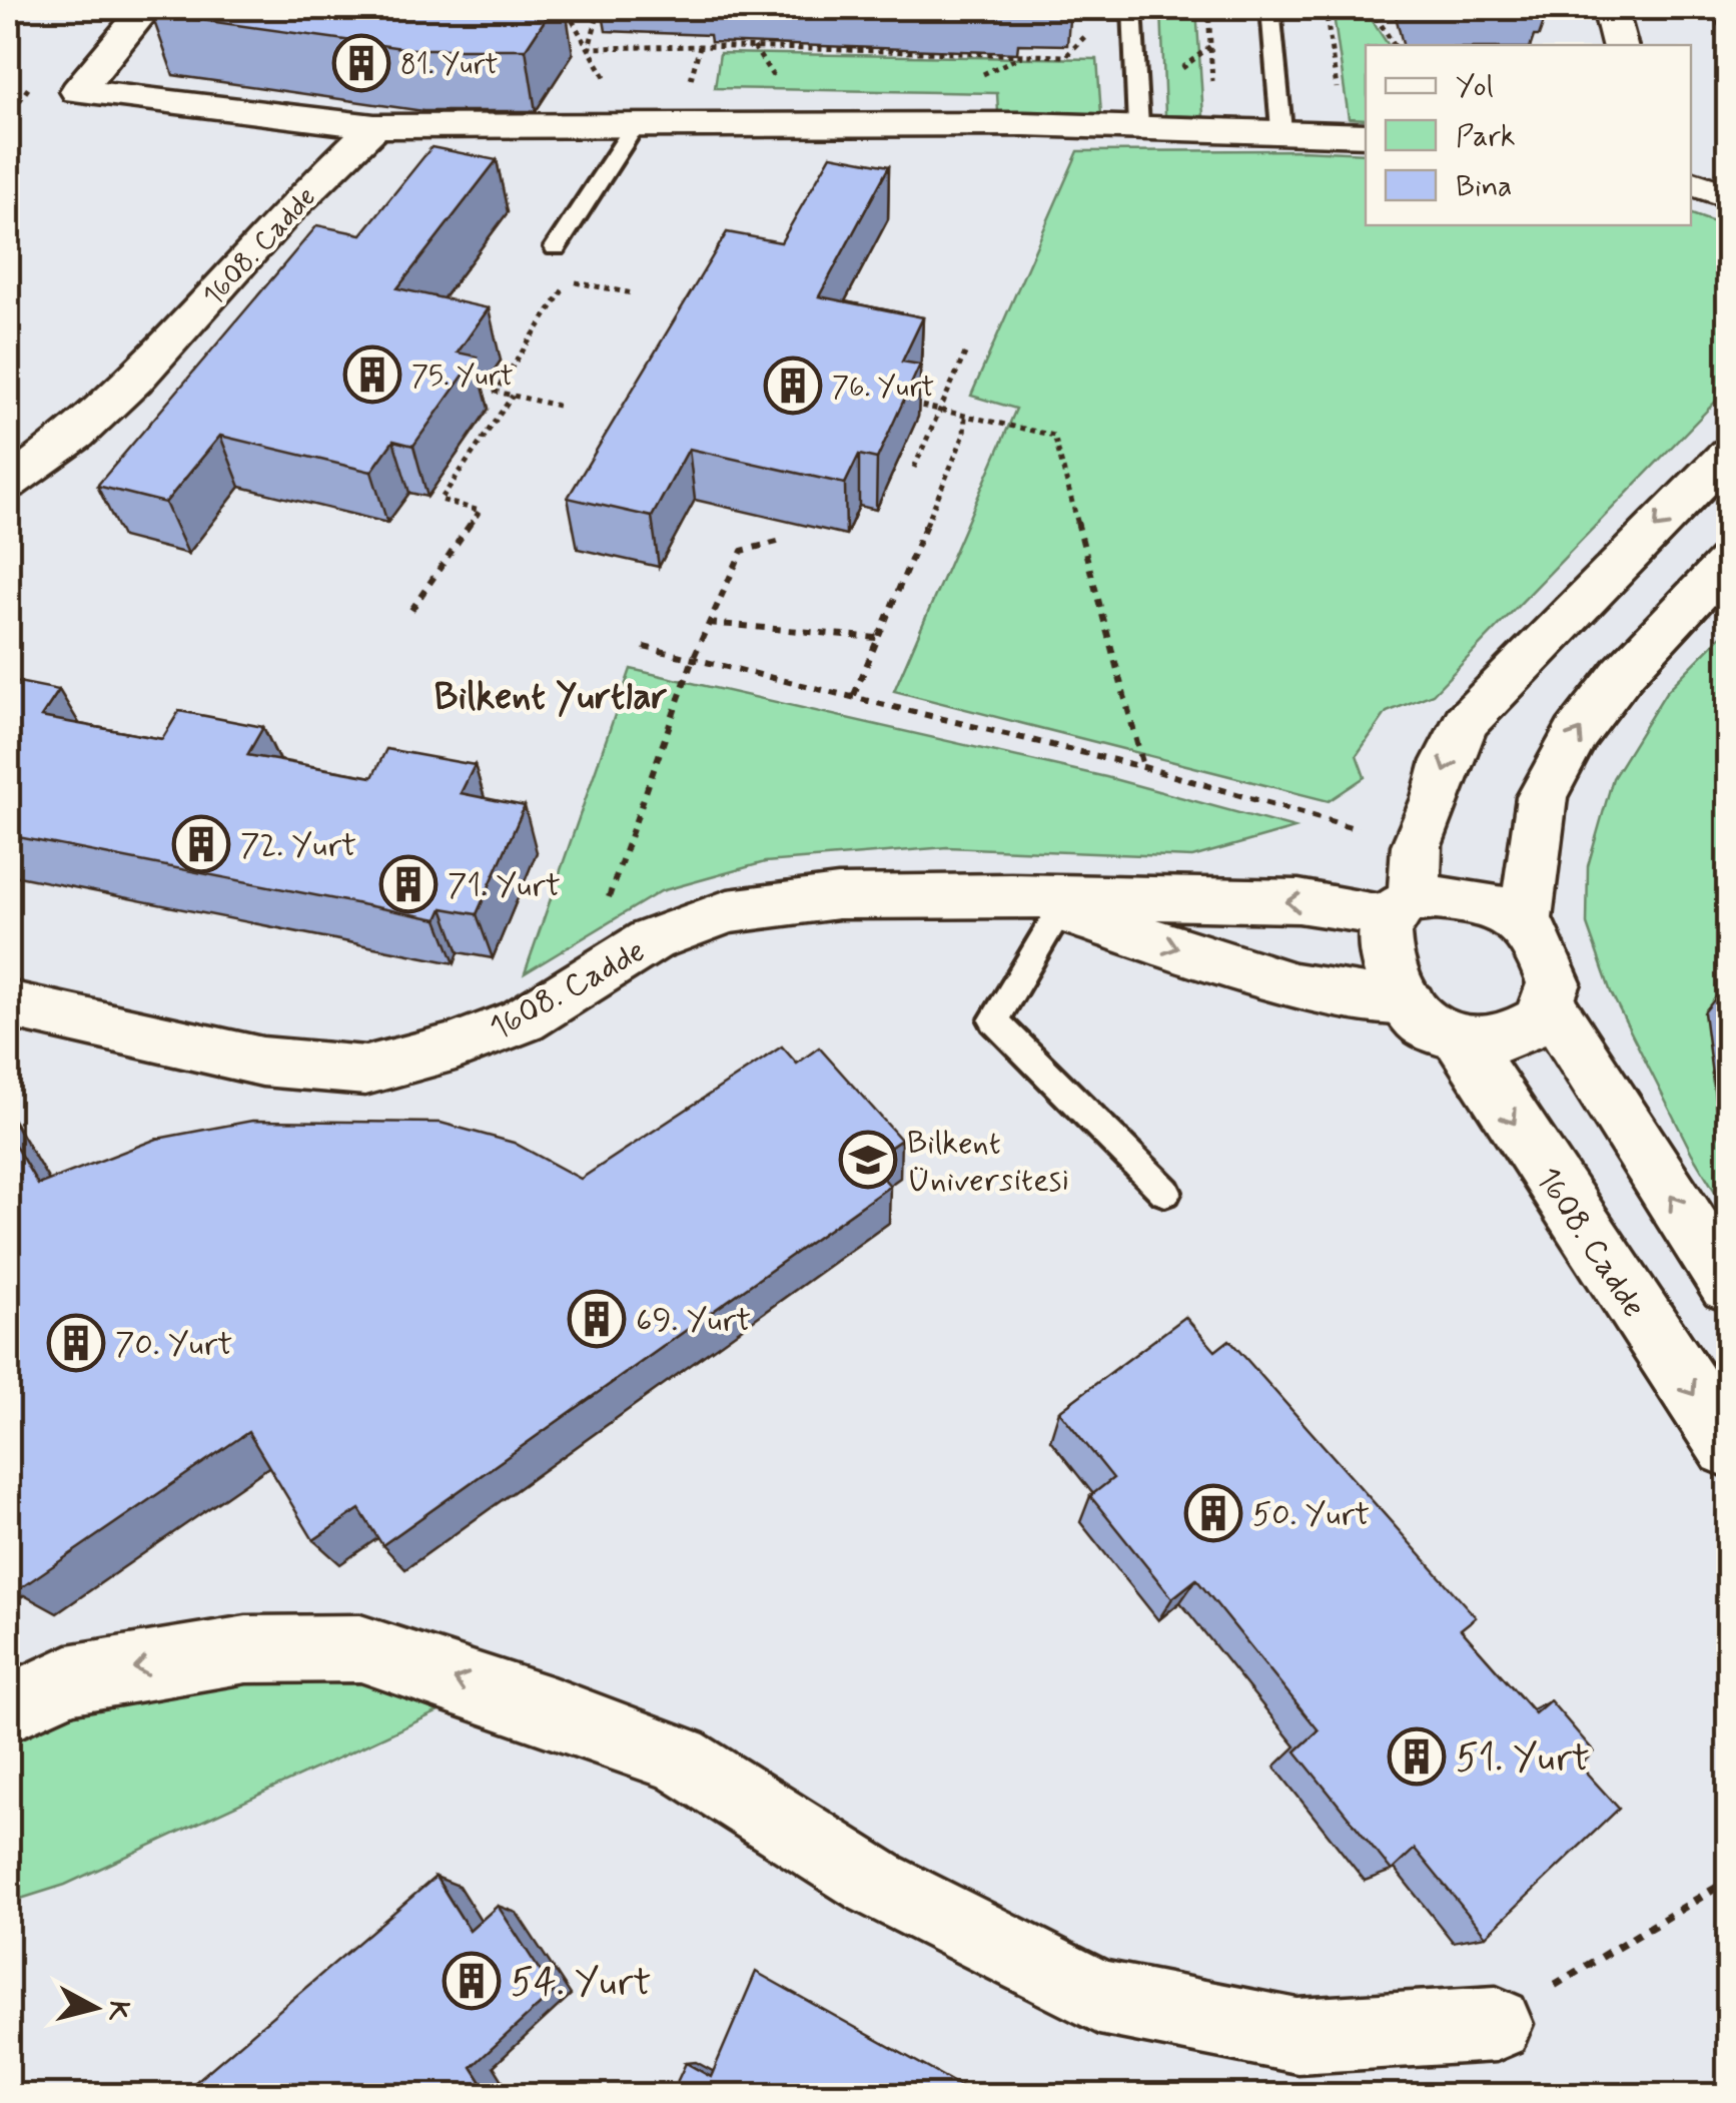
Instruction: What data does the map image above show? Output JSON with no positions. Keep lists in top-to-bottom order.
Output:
{
  "streets": {
    "street": ["1608. Cadde"]
  },
  "districts": ["Bilkent Yurtlar"],
  "places": {
    "building": [
      "81. Yurt",
      "75. Yurt",
      "76. Yurt",
      "72. Yurt",
      "71. Yurt",
      "69. Yurt",
      "70. Yurt",
      "50. Yurt",
      "51. Yurt",
      "54. Yurt"
    ],
    "school or university": ["Bilkent Üniversitesi"]
  },
  "legend": ["Yol", "Park", "Bina"],
  "north": "right"
}
